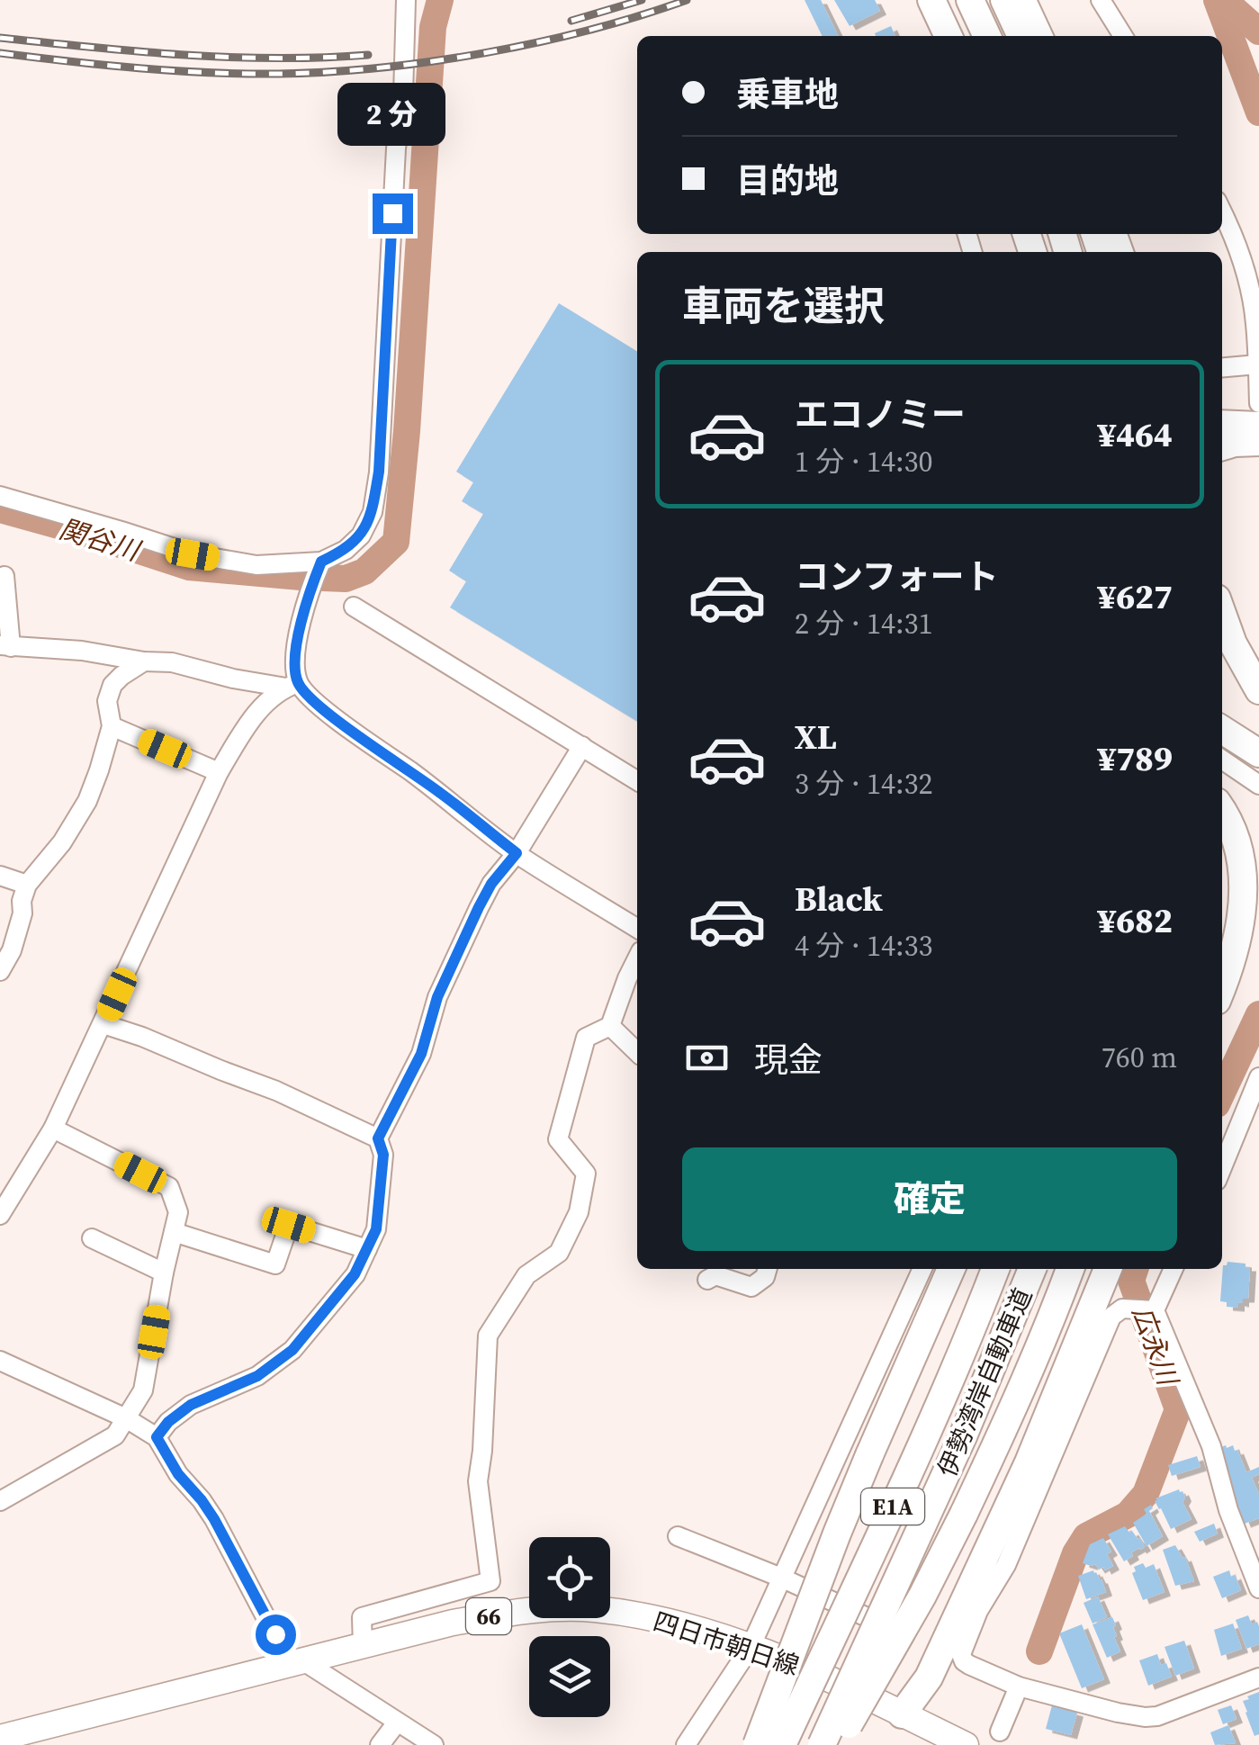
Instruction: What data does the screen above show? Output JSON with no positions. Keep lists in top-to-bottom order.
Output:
{
  "streets": {
    "highway": ["伊勢湾岸自動車道", "E1A"],
    "main road": ["66", "四日市朝日線"]
  },
  "water": ["関谷川", "広永川"],
  "page": {
    "banner": ["乗車地", "目的地"],
    "bubble": "2 分",
    "heading": "車両を選択",
    "list": [
      {
        "name": "エコノミー",
        "note": "1 分 · 14:30",
        "value": "¥464"
      },
      {
        "name": "コンフォート",
        "note": "2 分 · 14:31",
        "value": "¥627"
      },
      {
        "name": "XL",
        "note": "3 分 · 14:32",
        "value": "¥789"
      },
      {
        "name": "Black",
        "note": "4 分 · 14:33",
        "value": "¥682"
      }
    ],
    "pay": ["現金", "760 m"],
    "buttons": "確定"
  }
}
